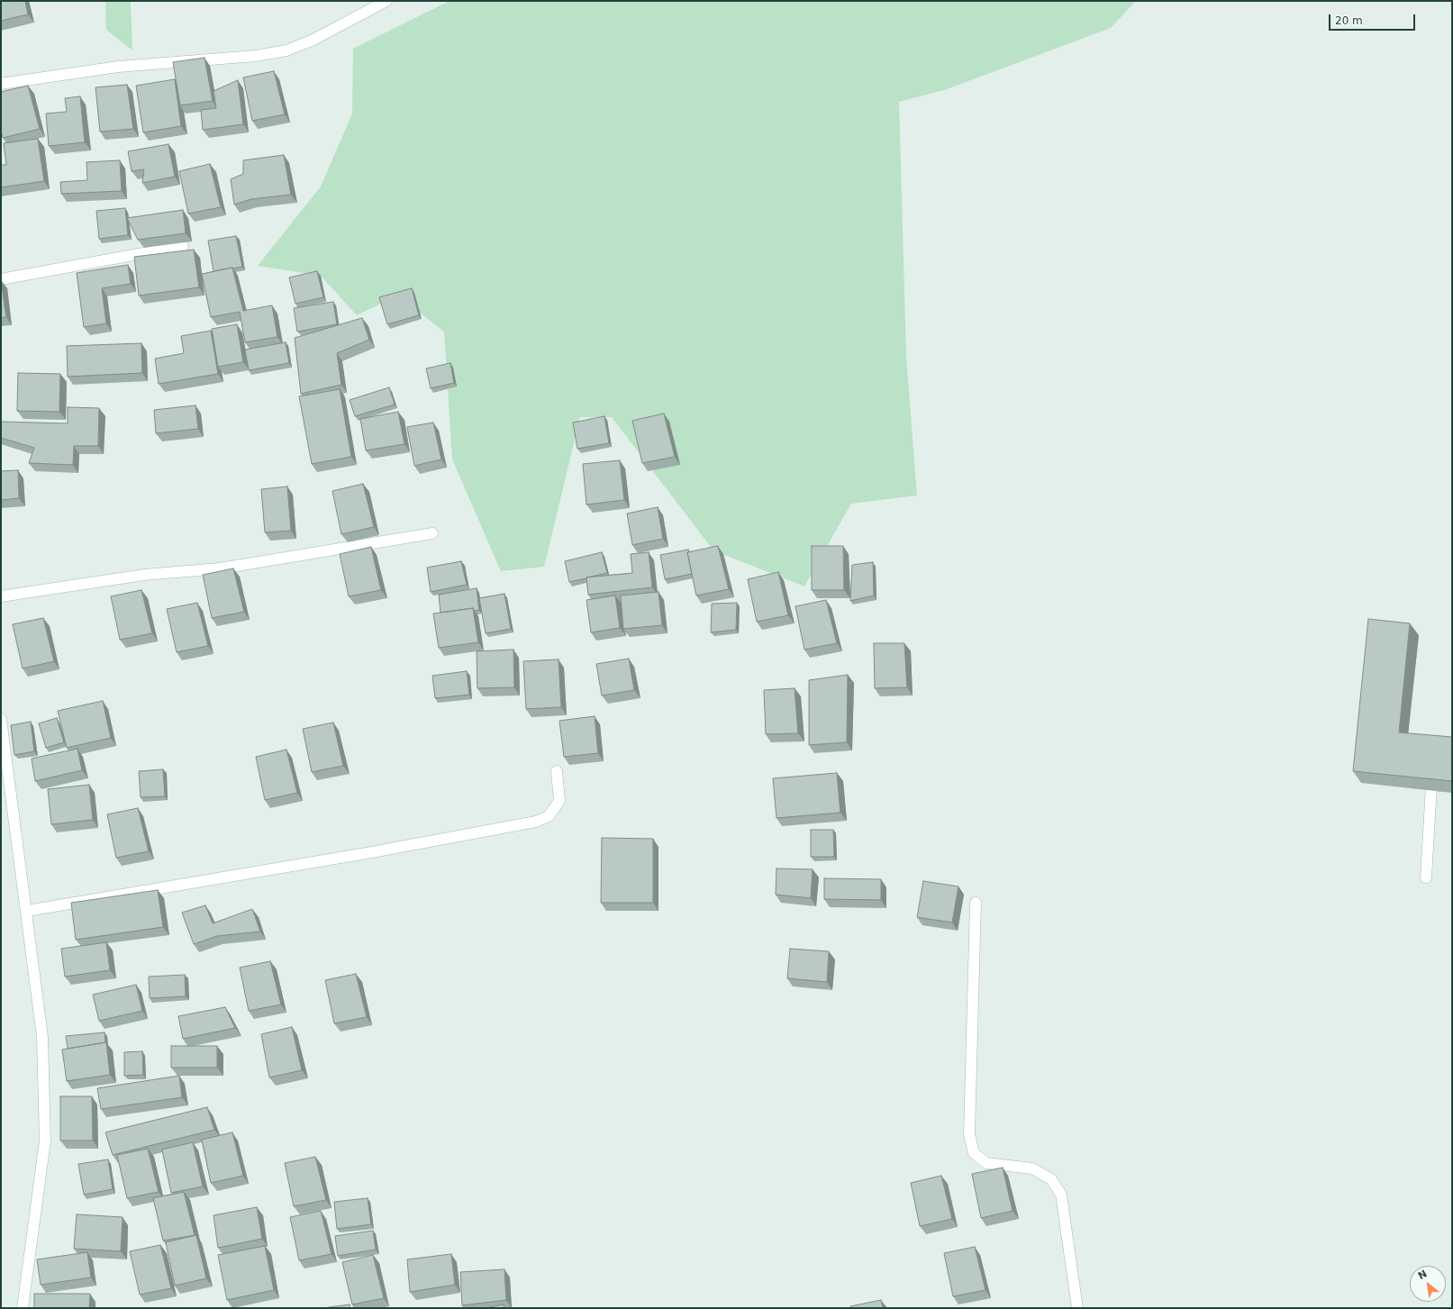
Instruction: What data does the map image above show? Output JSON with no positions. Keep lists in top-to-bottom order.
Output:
{
  "scale_bar": "20 m",
  "north": "top left"
}
